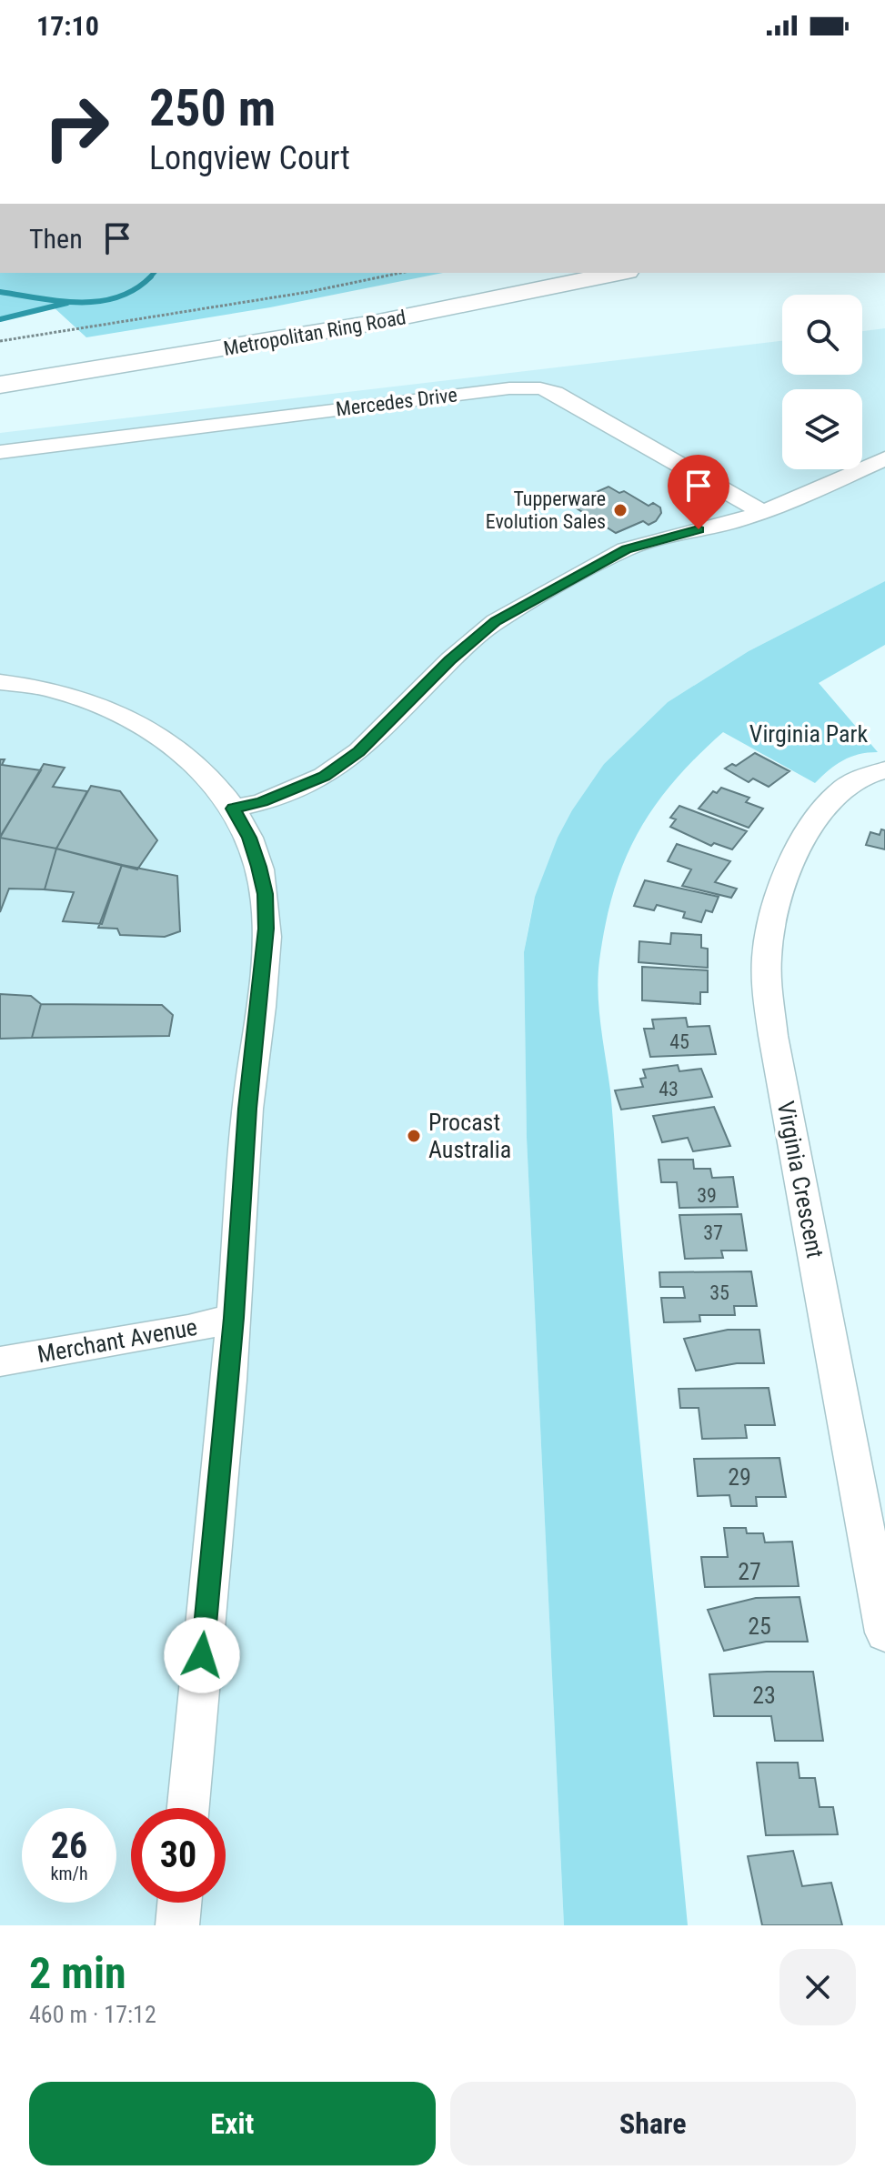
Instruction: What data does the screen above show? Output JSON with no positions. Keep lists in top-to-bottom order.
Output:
{
  "streets": {
    "highway": ["Metropolitan Ring Road"],
    "street": ["Mercedes Drive", "Virginia Crescent", "Merchant Avenue"]
  },
  "parks": ["Virginia Park"],
  "places": ["Tupperware Evolution Sales", "Procast Australia"],
  "house_numbers": [
    "45",
    "43",
    "39",
    "37",
    "35",
    "29",
    "27",
    "25",
    "23"
  ],
  "page": {
    "status": "17:10",
    "turn": ["250 m", "Longview Court"],
    "then": "Then",
    "speed": "26 km/h",
    "limit": "30",
    "heading": ["2 min", "460 m · 17:12"],
    "buttons": ["Exit", "Share"]
  }
}
